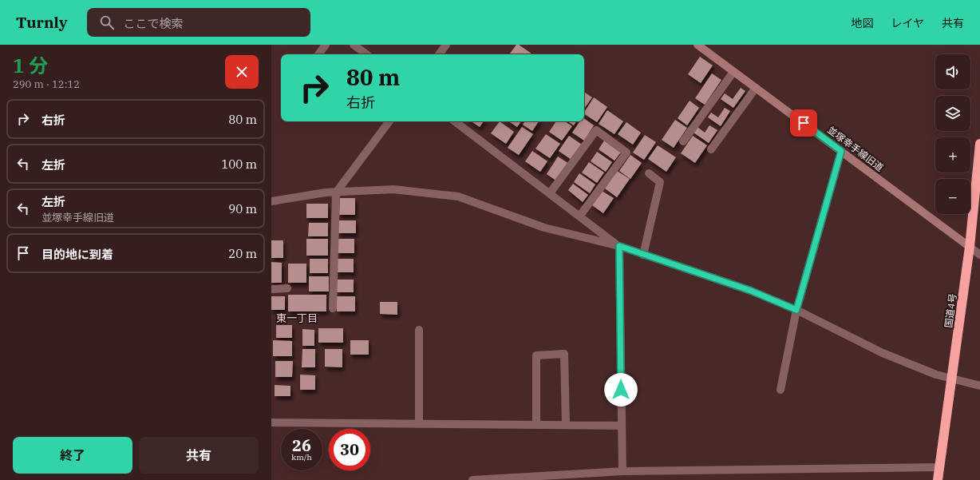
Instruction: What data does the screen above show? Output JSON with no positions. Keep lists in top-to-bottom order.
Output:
{
  "streets": {
    "highway": ["国道4号"],
    "street": ["並塚幸手線旧道"]
  },
  "crossings": [
    ["並塚幸手線旧道", "国道4号"]
  ],
  "districts": ["東一丁目"],
  "page": {
    "header": "Turnly",
    "search": "ここで検索",
    "nav": ["地図", "レイヤ", "共有"],
    "heading": ["1 分", "290 m · 12:12"],
    "map_buttons": ["+", "−"],
    "turn": ["80 m", "右折"],
    "list": [
      {
        "name": "右折",
        "value": "80 m"
      },
      {
        "name": "左折",
        "value": "100 m"
      },
      {
        "name": "左折",
        "note": "並塚幸手線旧道",
        "value": "90 m"
      },
      {
        "name": "目的地に到着",
        "value": "20 m"
      }
    ],
    "speed": "26 km/h",
    "limit": "30",
    "buttons": ["終了", "共有"]
  }
}
